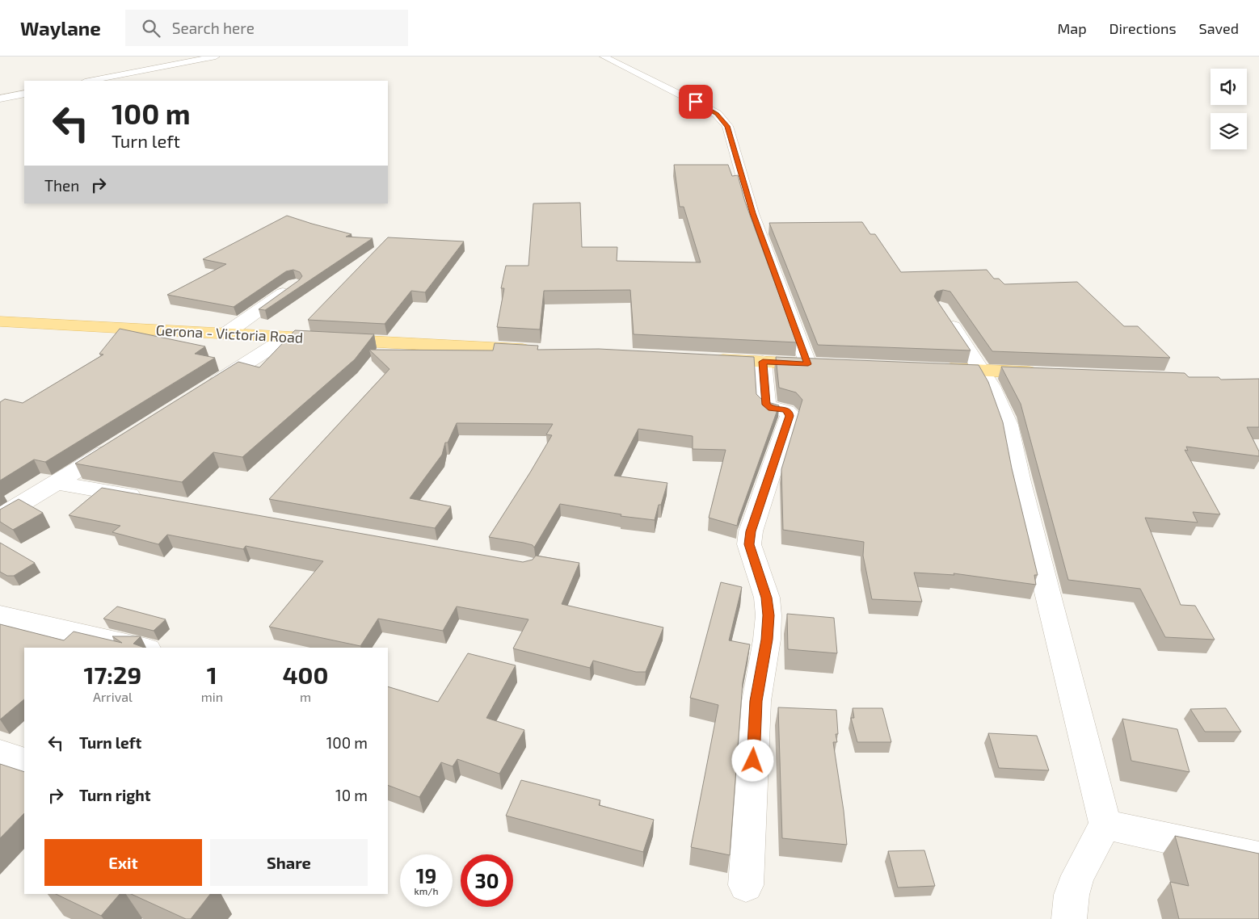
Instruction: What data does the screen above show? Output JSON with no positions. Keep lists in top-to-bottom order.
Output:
{
  "streets": {
    "main road": ["Gerona - Victoria Road"]
  },
  "page": {
    "header": "Waylane",
    "search": "Search here",
    "nav": ["Map", "Directions", "Saved"],
    "turn": ["100 m", "Turn left"],
    "then": "Then",
    "eta": [
      "17:29",
      "Arrival",
      "1",
      "min",
      "400",
      "m"
    ],
    "list": [
      {
        "name": "Turn left",
        "value": "100 m"
      },
      {
        "name": "Turn right",
        "value": "10 m"
      }
    ],
    "buttons": ["Exit", "Share"],
    "speed": "19 km/h",
    "limit": "30"
  }
}
